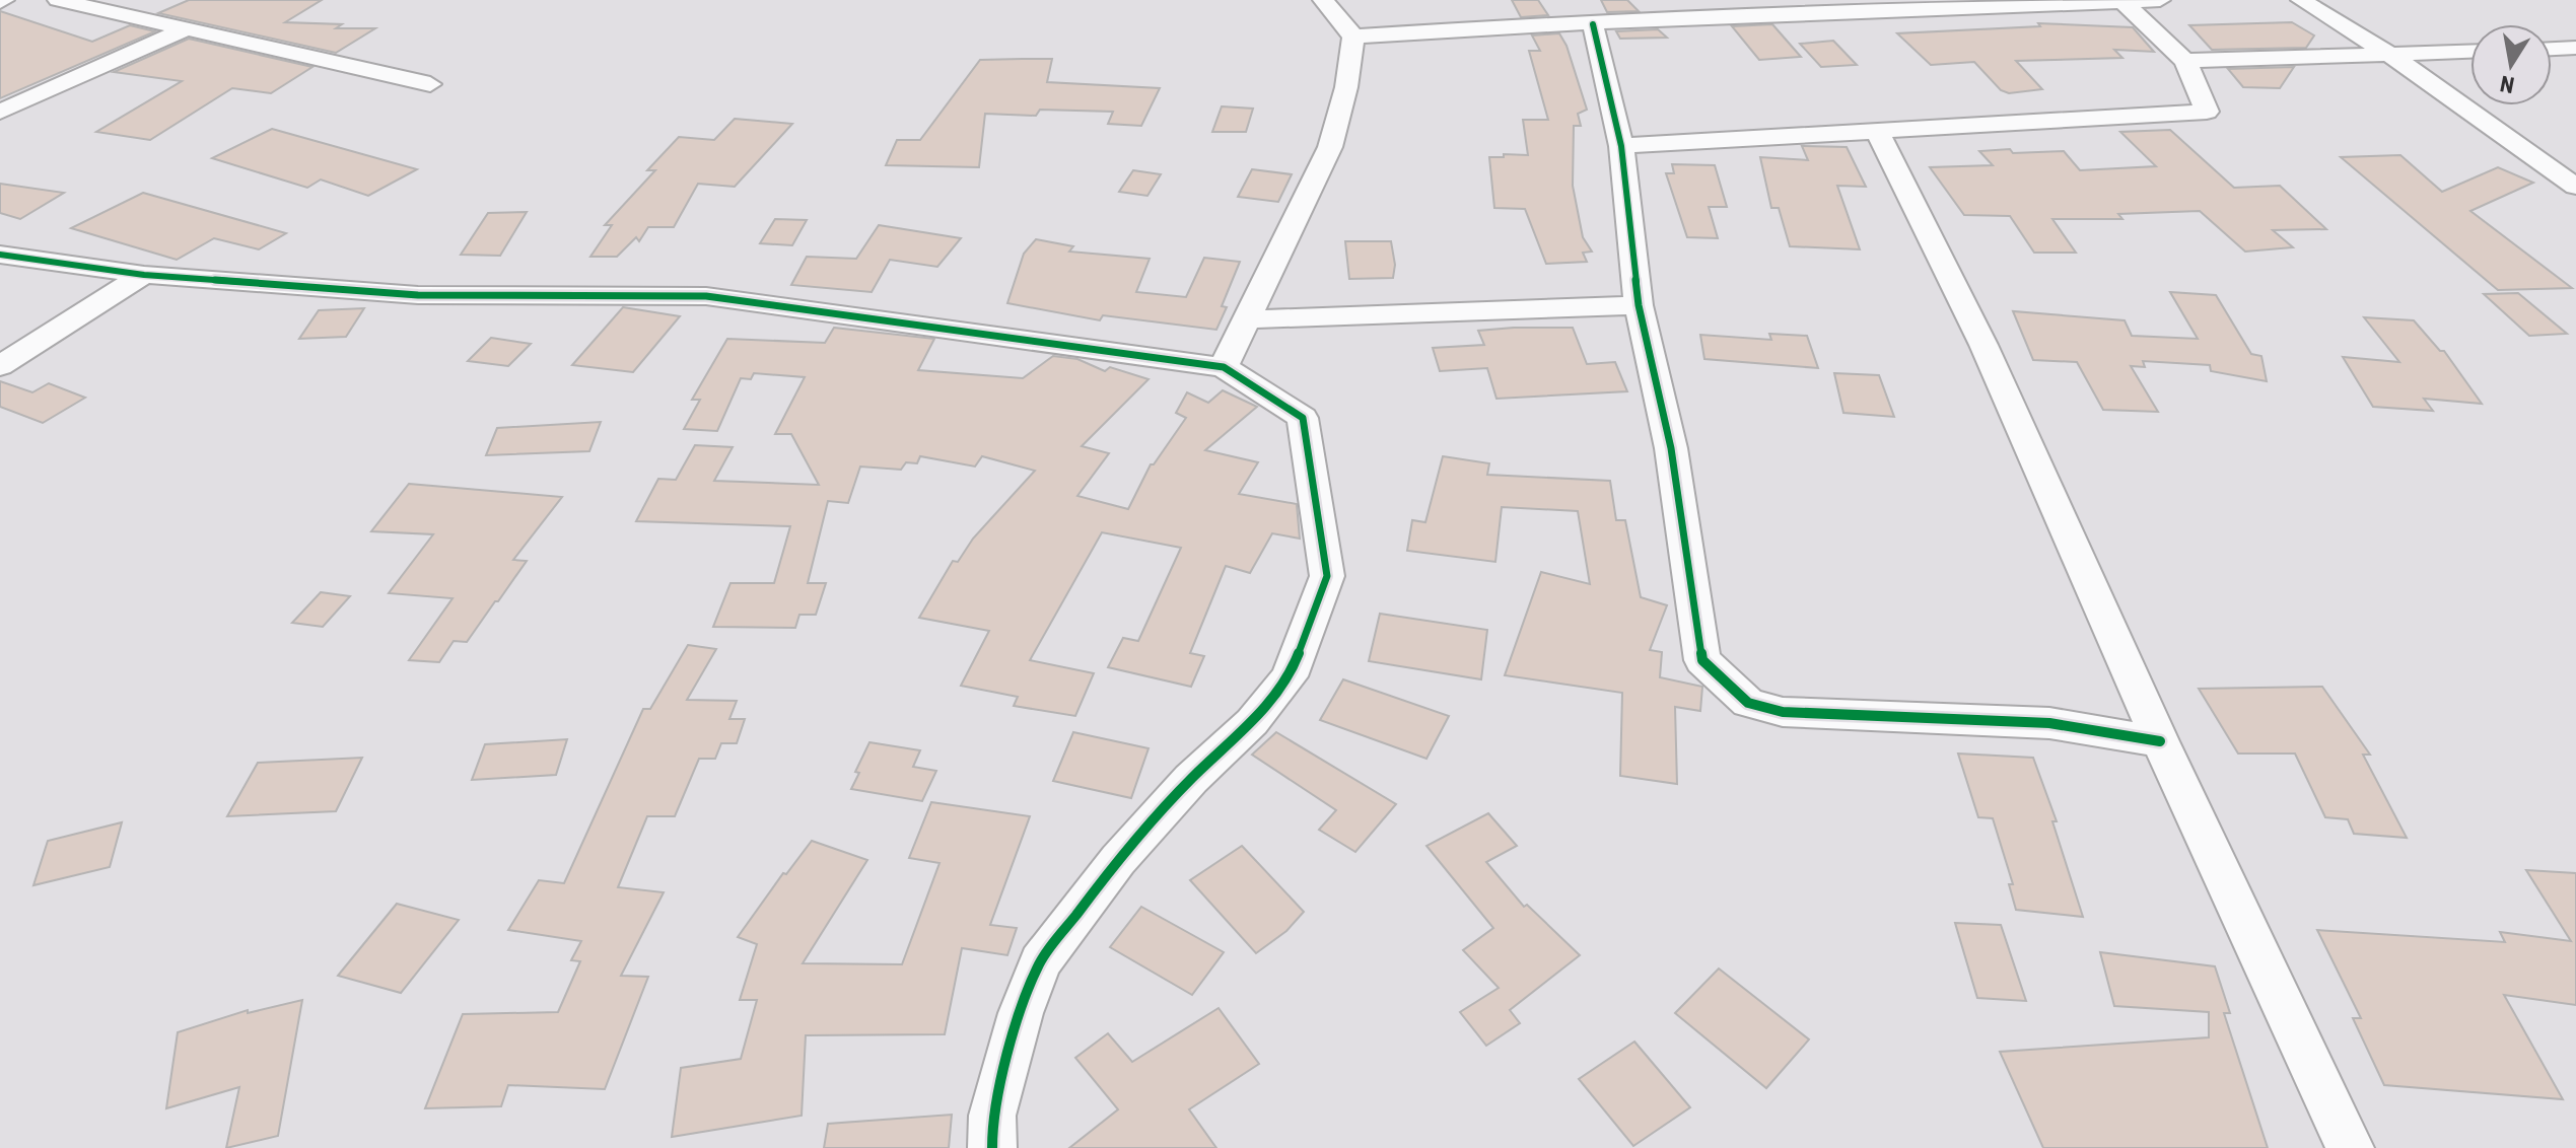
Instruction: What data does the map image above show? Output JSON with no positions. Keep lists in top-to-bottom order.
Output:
{
  "north": "bottom"
}
